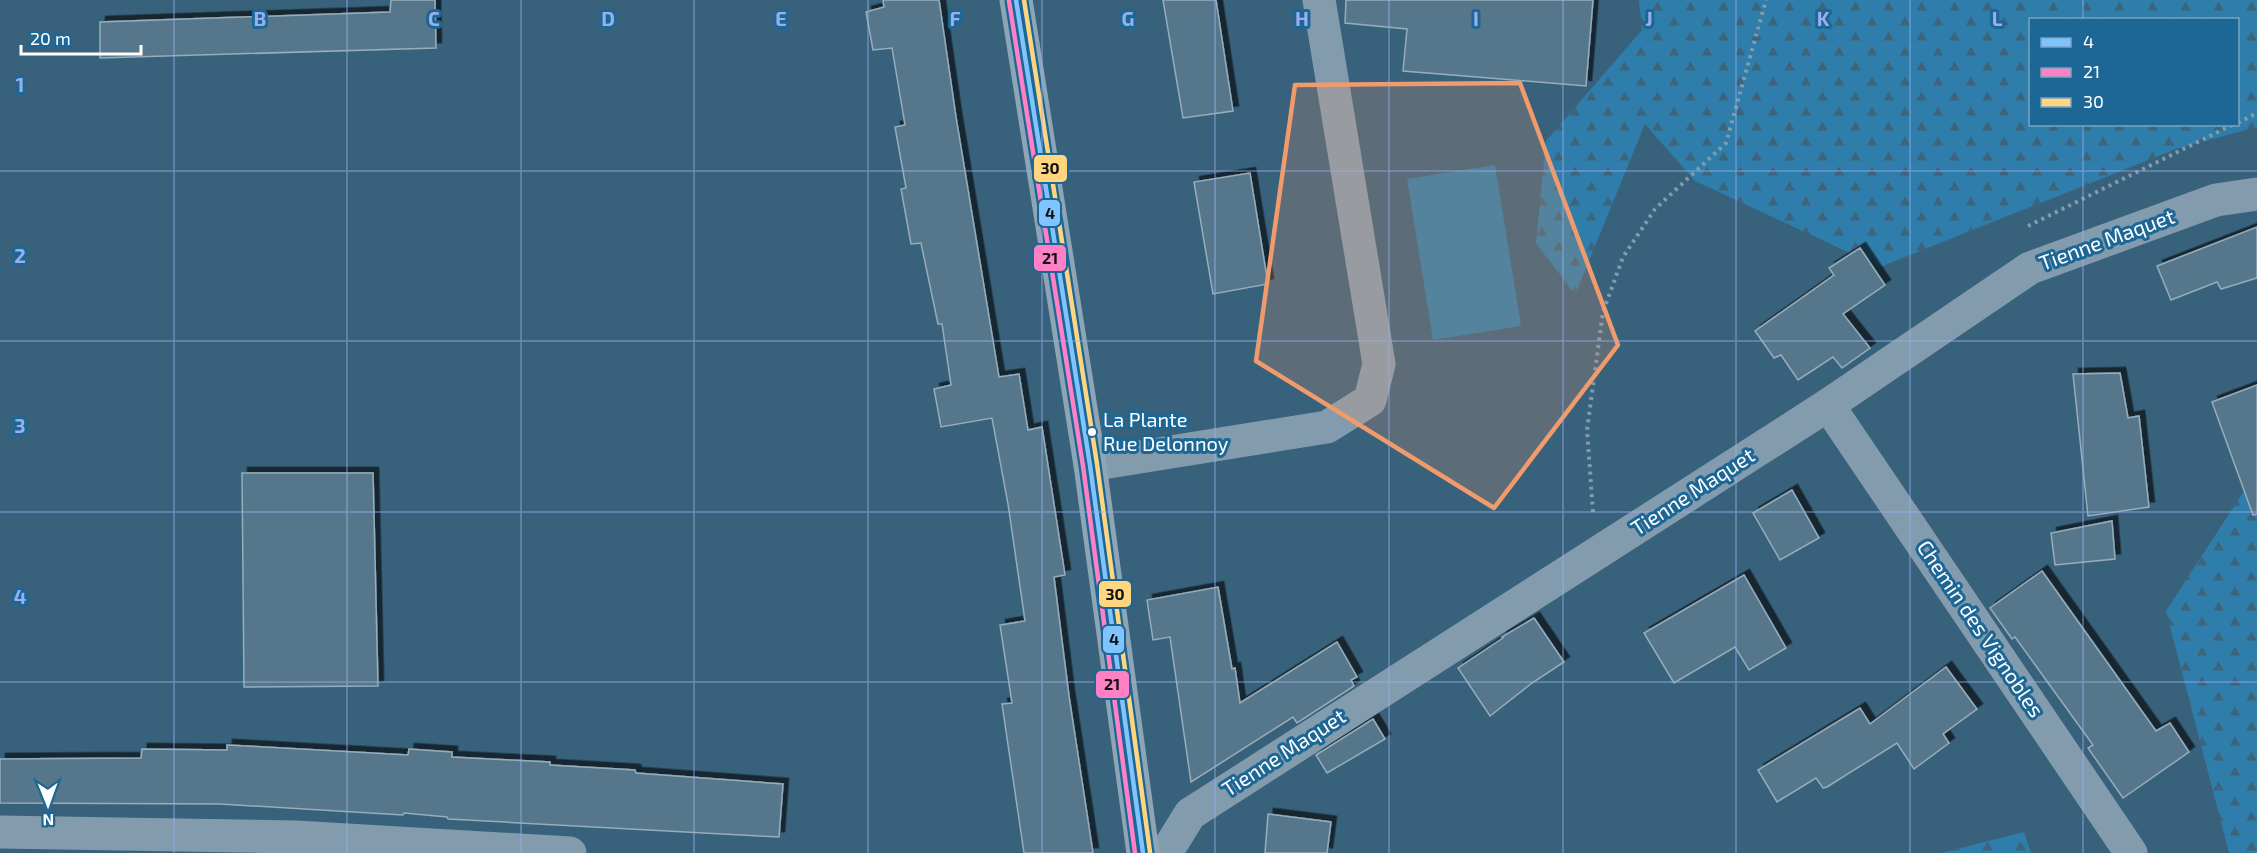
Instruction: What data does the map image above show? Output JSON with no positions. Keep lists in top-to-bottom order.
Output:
{
  "streets": {
    "street": ["Tienne Maquet", "Chemin des Vignobles"]
  },
  "crossings": [
    ["Tienne Maquet", "Chemin des Vignobles"]
  ],
  "places": ["La Plante Rue Delonnoy"],
  "lines": ["transit line 4", "transit line 30", "transit line 21"],
  "legend": ["4", "21", "30"],
  "scale_bar": "20 m",
  "north": "bottom",
  "grid": {
    "columns": [
      "B",
      "C",
      "D",
      "E",
      "F",
      "G",
      "H",
      "I",
      "J",
      "K",
      "L"
    ],
    "rows": [
      "1",
      "2",
      "3",
      "4"
    ]
  }
}
